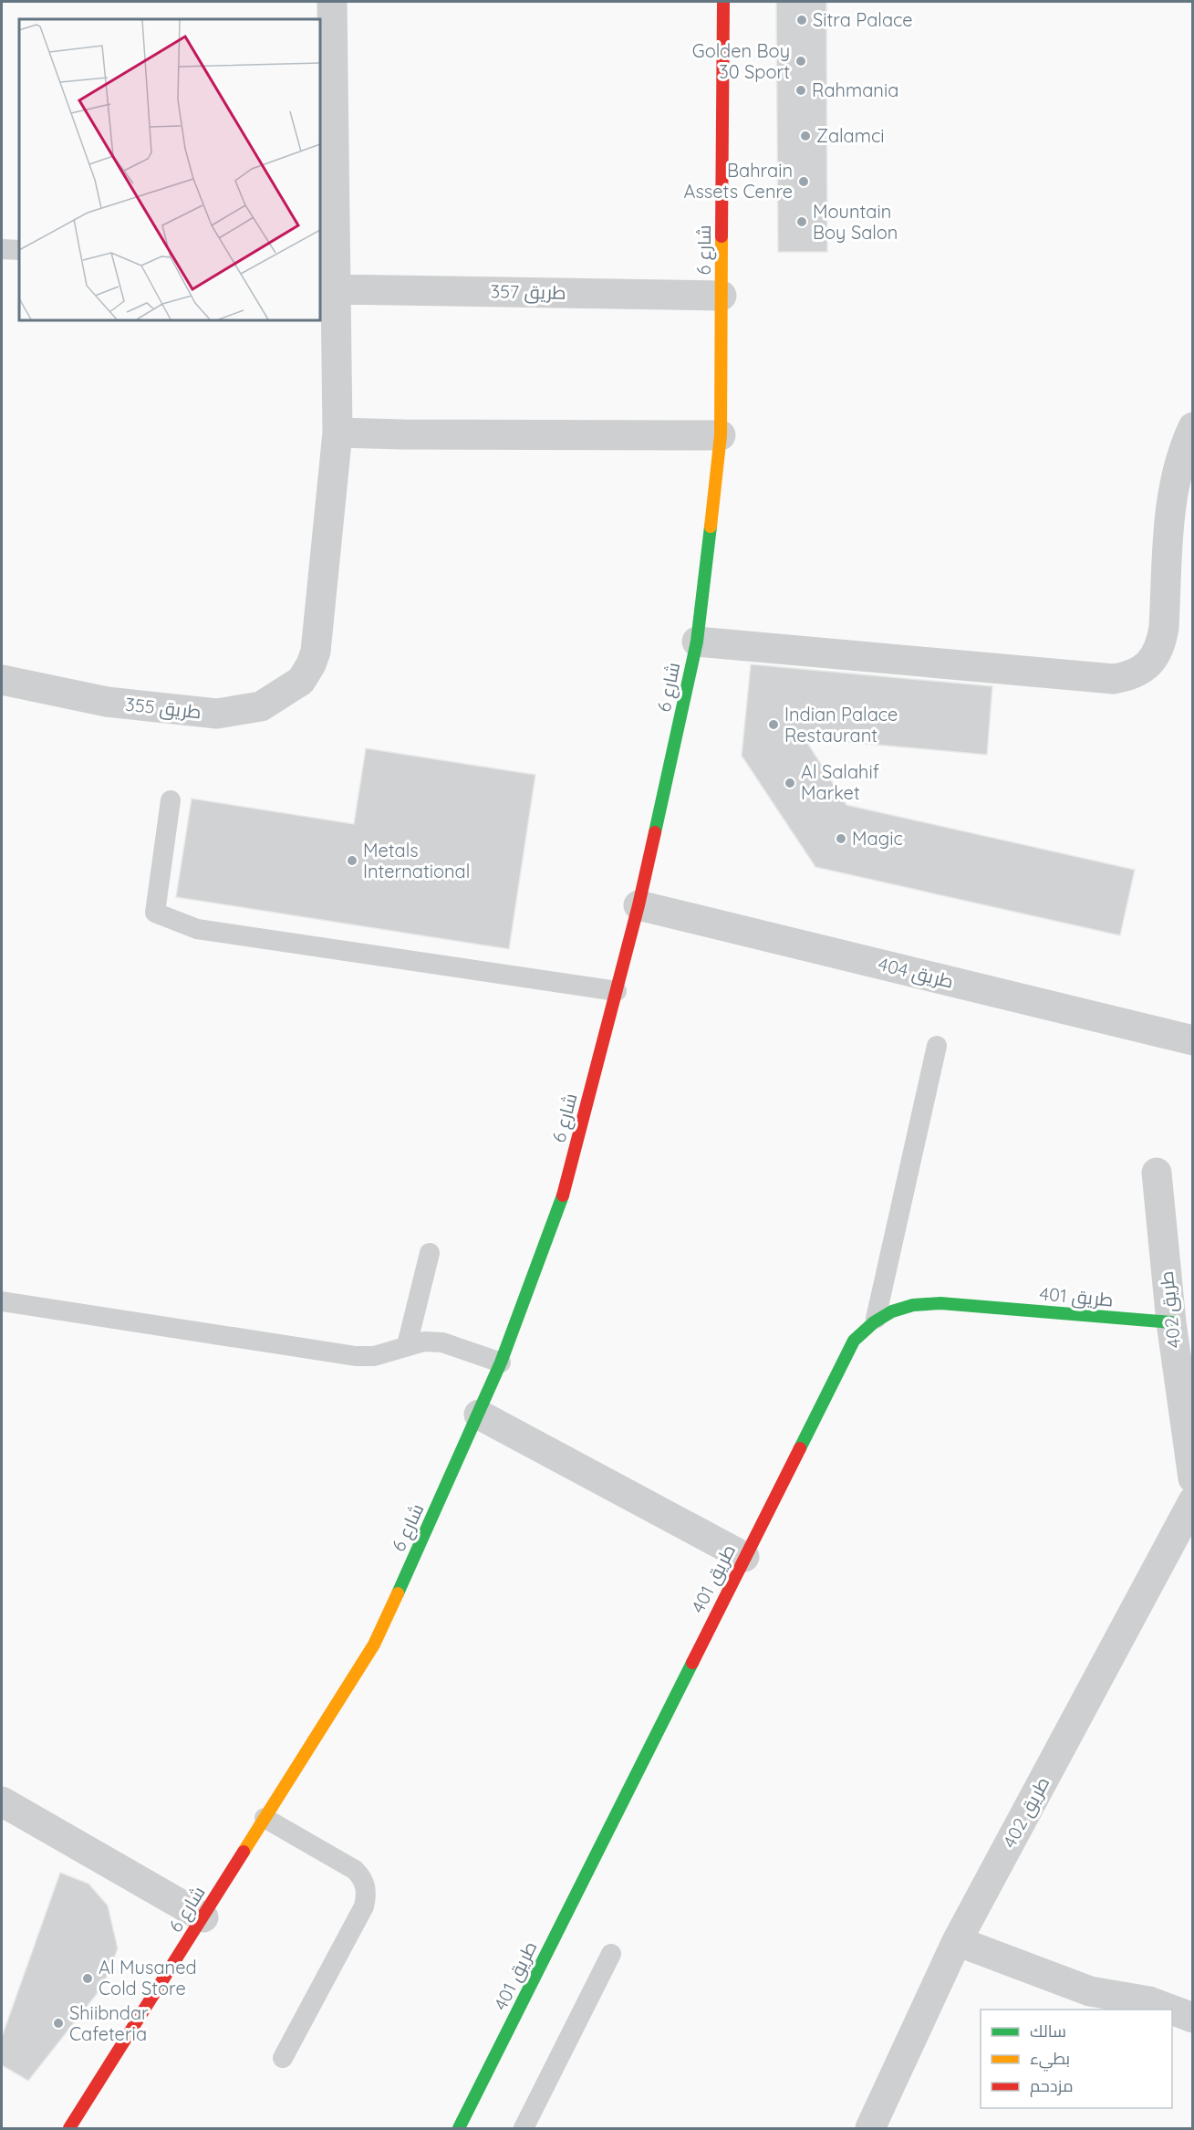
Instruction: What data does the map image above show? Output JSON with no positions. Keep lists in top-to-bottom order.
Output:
{
  "streets": {
    "street": [
      "شارع 6",
      "طريق 357",
      "طريق 355",
      "طريق 404",
      "طريق 401",
      "طريق 402"
    ]
  },
  "crossings": [
    ["شارع 6", "طريق 357"],
    ["شارع 6", "طريق 404"],
    ["طريق 401", "طريق 402"]
  ],
  "places": [
    "Sitra Palace",
    "Golden Boy 30 Sport",
    "Rahmania",
    "Zalamci",
    "Bahrain Assets Cenre",
    "Mountain Boy Salon",
    "Indian Palace Restaurant",
    "Al Salahif Market",
    "Magic",
    "Metals International",
    "Al Musaned Cold Store",
    "Shiibndar Cafeteria"
  ],
  "legend": ["سالك", "بطيء", "مزدحم"]
}
